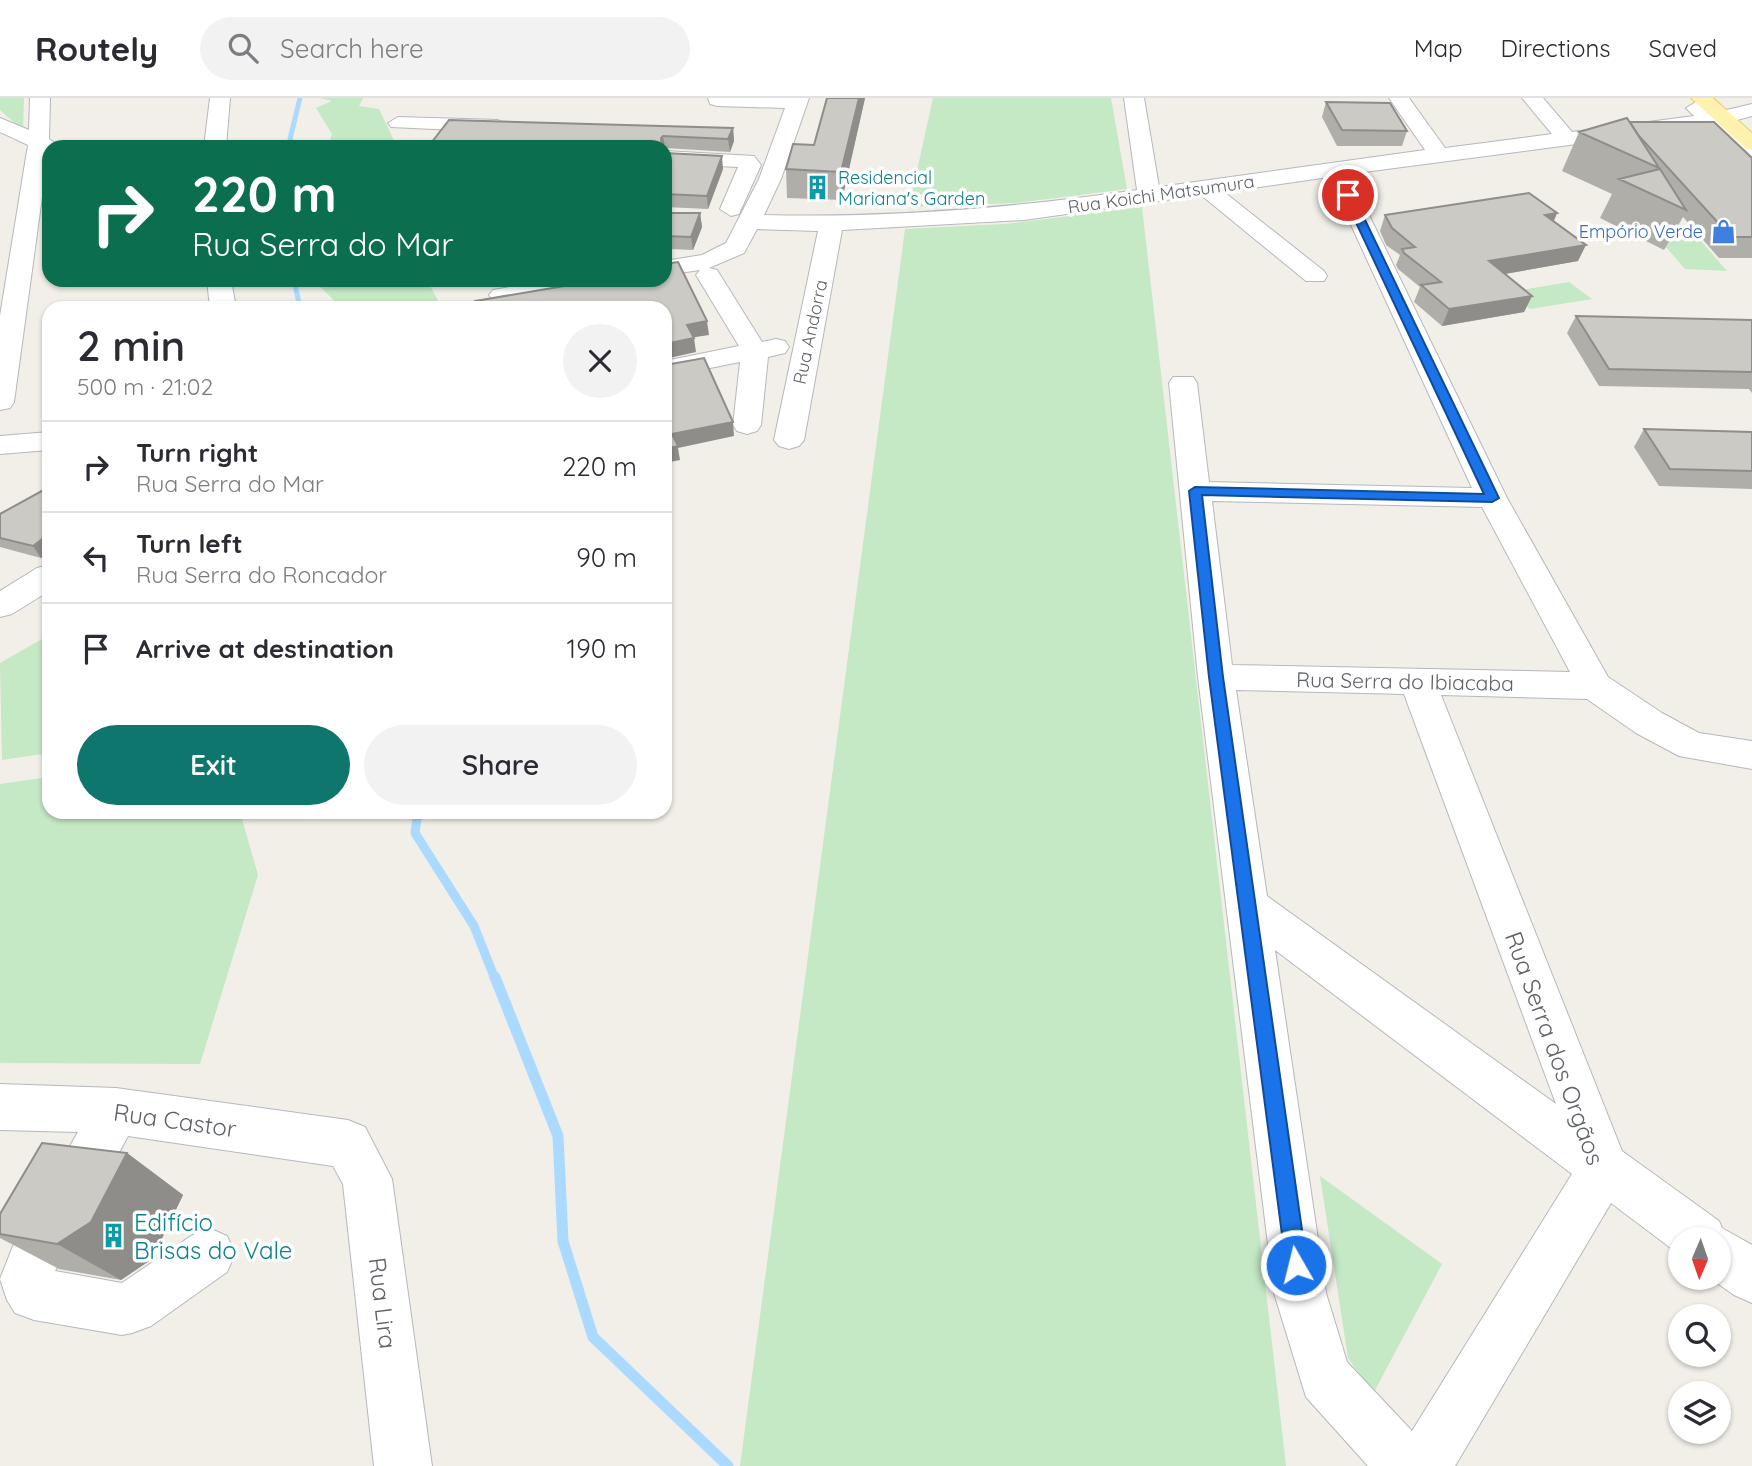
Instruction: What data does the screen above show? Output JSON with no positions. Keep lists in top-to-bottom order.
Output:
{
  "streets": {
    "street": [
      "Rua Koichi Matsumura",
      "Rua Andorra",
      "Rua Serra do Ibiacaba",
      "Rua Serra dos Orgãos",
      "Rua Castor",
      "Rua Lira"
    ]
  },
  "crossings": [
    ["Rua Koichi Matsumura", "Rua Andorra"],
    ["Rua Serra do Ibiacaba", "Rua Serra dos Orgãos"],
    ["Rua Castor", "Rua Lira"]
  ],
  "places": {
    "building": ["Residencial Mariana's Garden", "Edifício Brisas do Vale"],
    "shop": ["Empório Verde"]
  },
  "north": "bottom",
  "page": {
    "header": "Routely",
    "search": "Search here",
    "nav": ["Map", "Directions", "Saved"],
    "turn": ["220 m", "Rua Serra do Mar"],
    "heading": ["2 min", "500 m · 21:02"],
    "list": [
      {
        "name": "Turn right",
        "note": "Rua Serra do Mar",
        "value": "220 m"
      },
      {
        "name": "Turn left",
        "note": "Rua Serra do Roncador",
        "value": "90 m"
      },
      {
        "name": "Arrive at destination",
        "value": "190 m"
      }
    ],
    "buttons": ["Exit", "Share"]
  }
}
